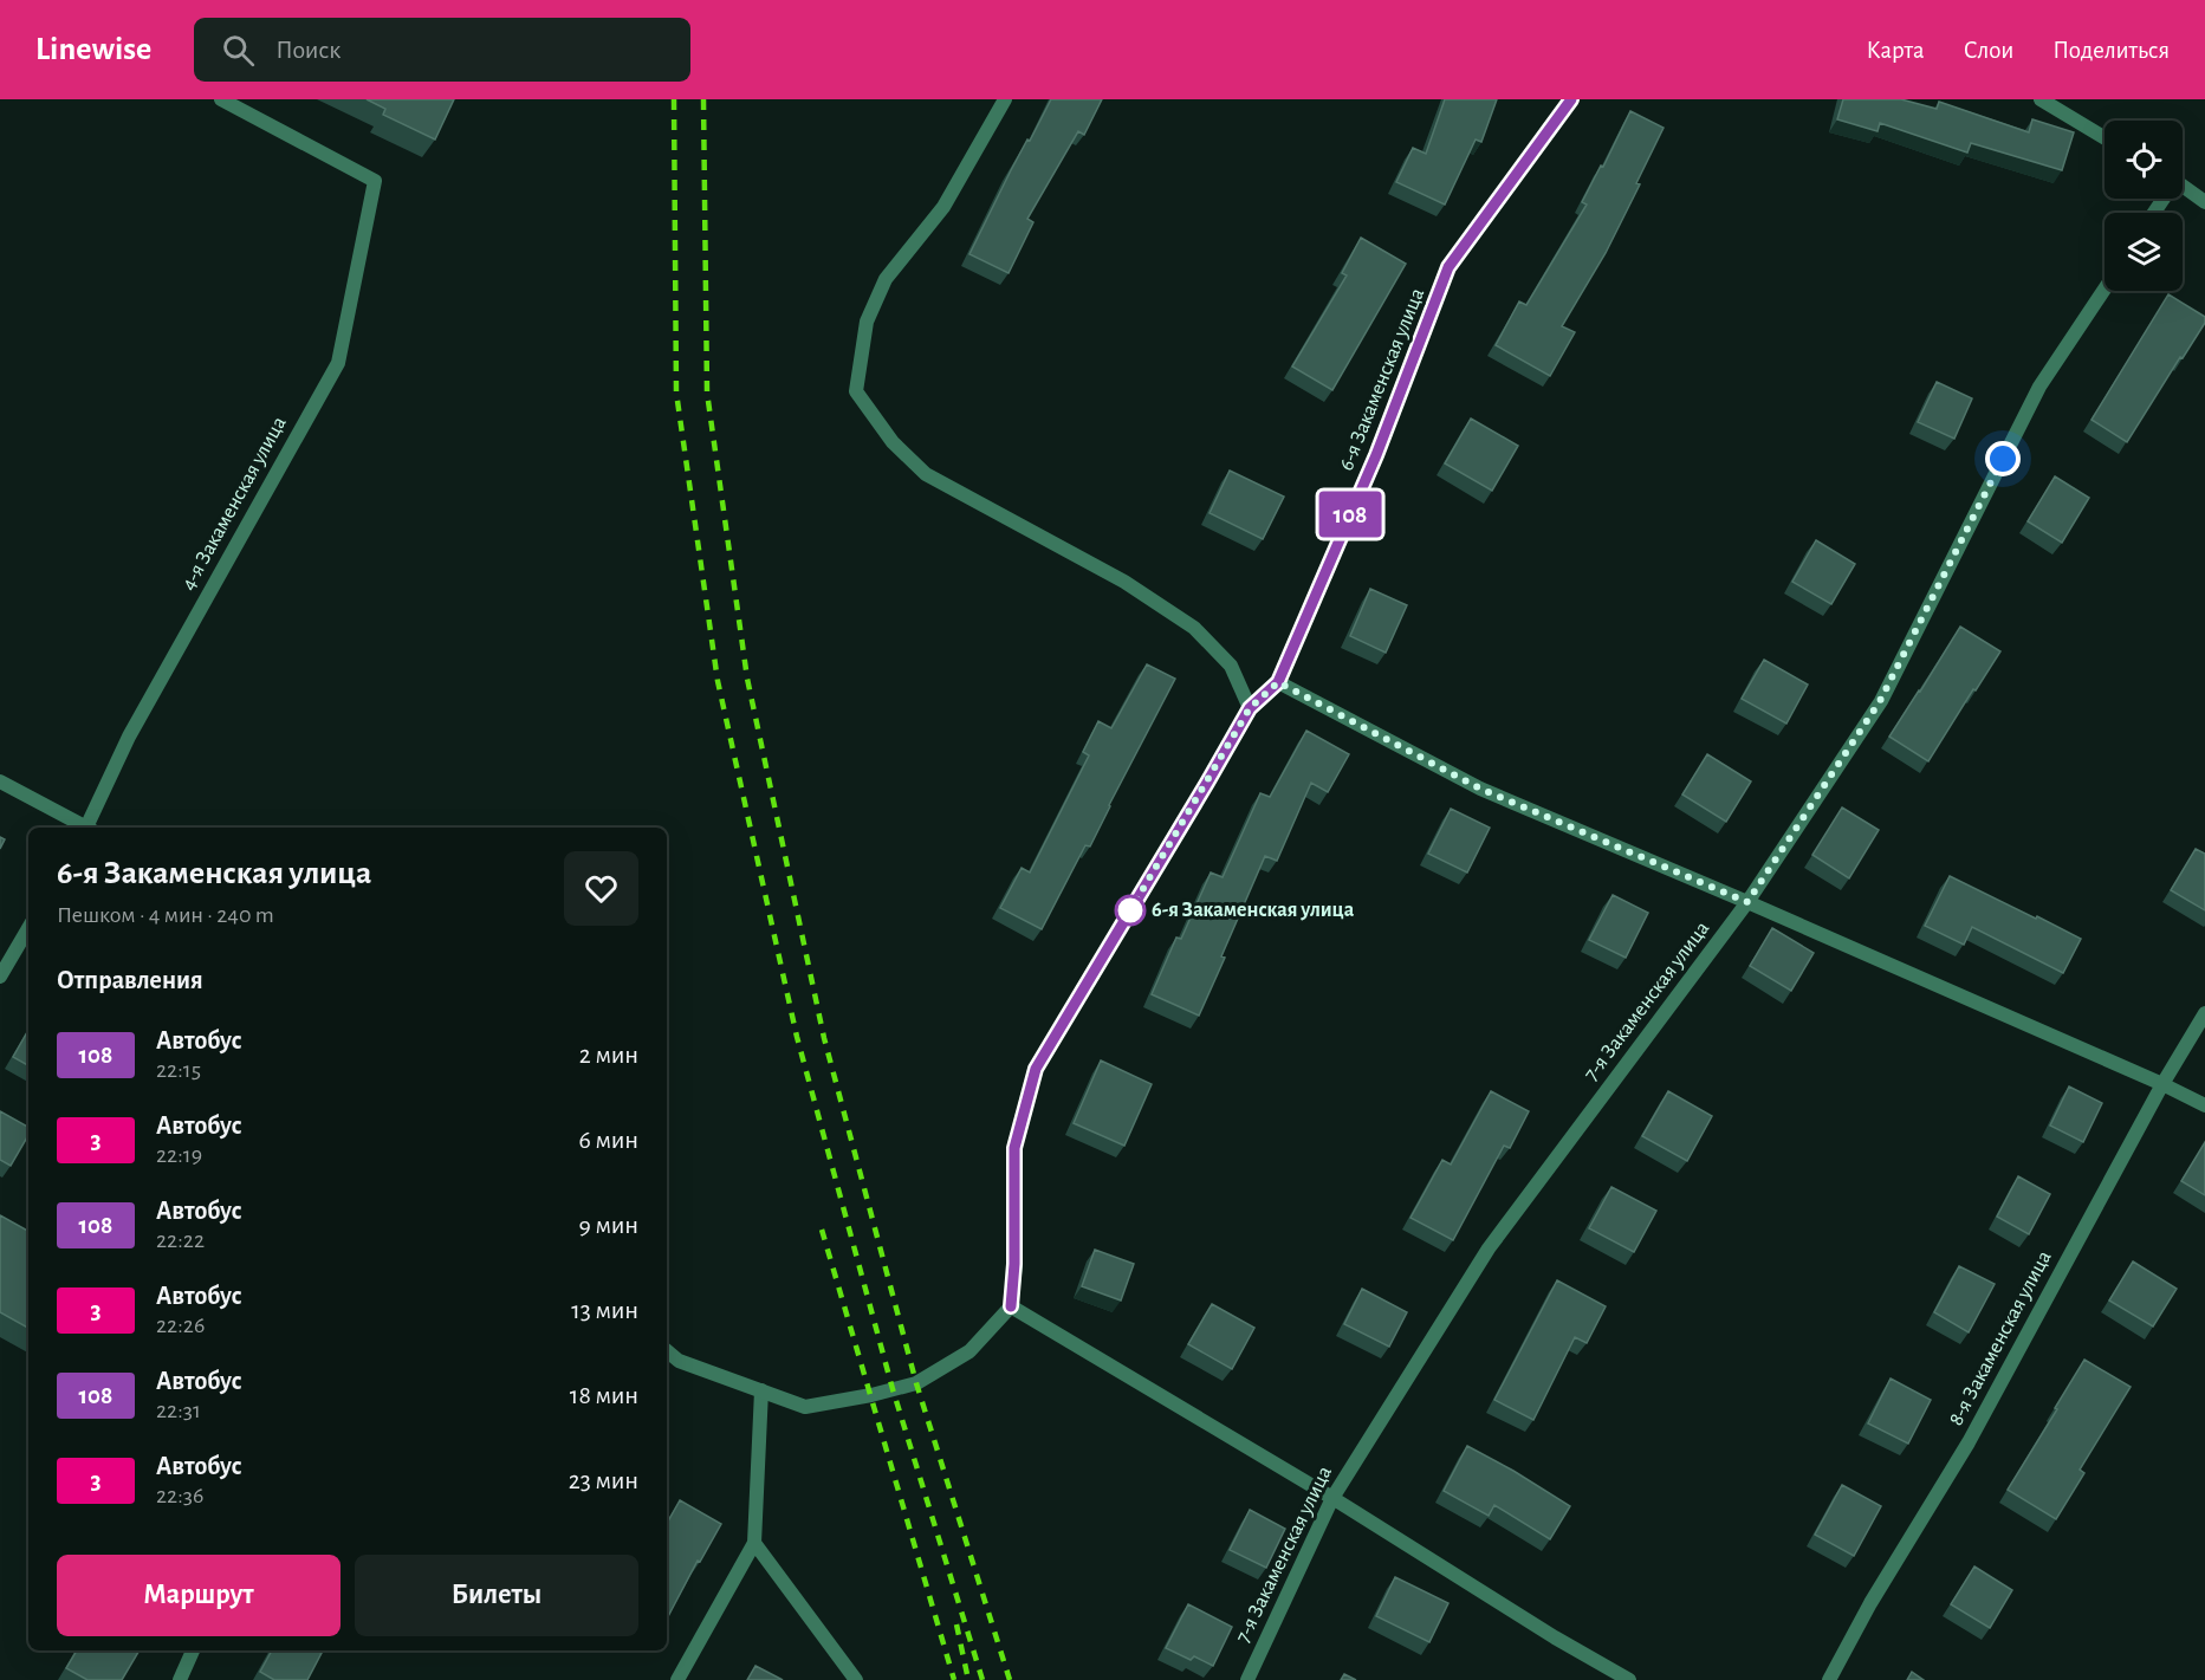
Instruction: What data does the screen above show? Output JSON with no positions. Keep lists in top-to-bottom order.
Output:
{
  "streets": {
    "street": [
      "6-я Закаменская улица",
      "4-я Закаменская улица",
      "7-я Закаменская улица",
      "8-я Закаменская улица"
    ]
  },
  "places": ["6-я Закаменская улица"],
  "lines": ["bus line 108"],
  "page": {
    "header": "Linewise",
    "search": "Поиск",
    "nav": ["Карта", "Слои", "Поделиться"],
    "on_map": "108",
    "heading": [
      ["6-я Закаменская улица", "Пешком · 4 мин · 240 m"],
      "Отправления"
    ],
    "list": [
      {
        "mark": "108",
        "name": "Автобус",
        "note": "22:15",
        "value": "2 мин"
      },
      {
        "mark": "3",
        "name": "Автобус",
        "note": "22:19",
        "value": "6 мин"
      },
      {
        "mark": "108",
        "name": "Автобус",
        "note": "22:22",
        "value": "9 мин"
      },
      {
        "mark": "3",
        "name": "Автобус",
        "note": "22:26",
        "value": "13 мин"
      },
      {
        "mark": "108",
        "name": "Автобус",
        "note": "22:31",
        "value": "18 мин"
      },
      {
        "mark": "3",
        "name": "Автобус",
        "note": "22:36",
        "value": "23 мин"
      }
    ],
    "buttons": ["Маршрут", "Билеты"]
  }
}
